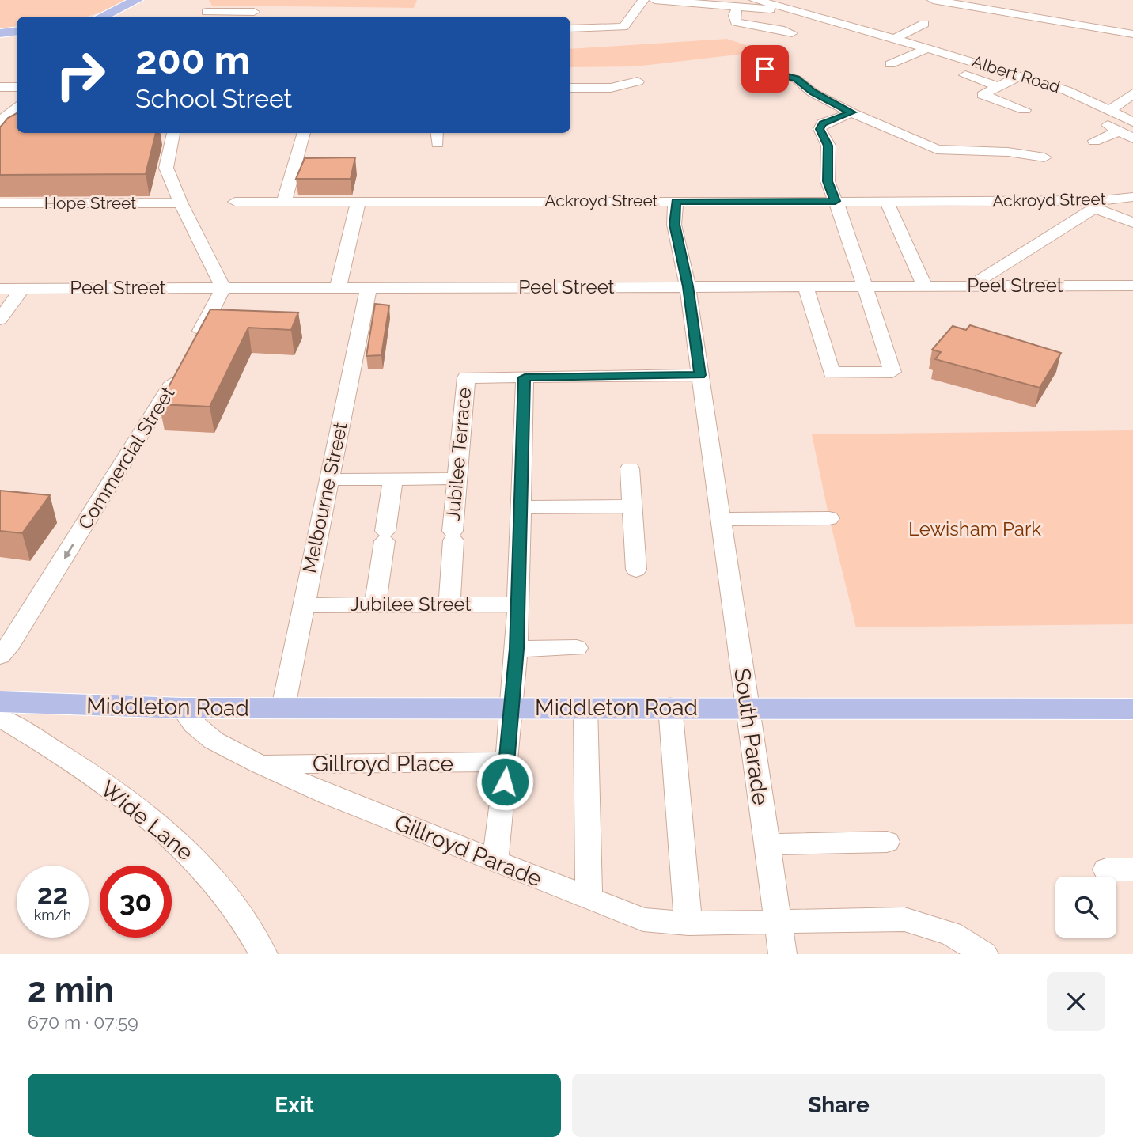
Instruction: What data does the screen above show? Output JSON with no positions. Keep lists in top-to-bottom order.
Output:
{
  "streets": {
    "main road": ["Middleton Road"],
    "street": [
      "Albert Road",
      "Ackroyd Street",
      "Hope Street",
      "Peel Street",
      "Jubilee Terrace",
      "Commercial Street",
      "Melbourne Street",
      "Jubilee Street",
      "South Parade",
      "Gillroyd Place",
      "Wide Lane",
      "Gillroyd Parade"
    ]
  },
  "crossings": [
    ["Ackroyd Street", "South Parade"],
    ["Peel Street", "Melbourne Street"],
    ["Peel Street", "South Parade"],
    ["Jubilee Terrace", "Jubilee Street"],
    ["Melbourne Street", "Jubilee Street"],
    ["Melbourne Street", "Middleton Road"],
    ["Middleton Road", "South Parade"],
    ["Middleton Road", "Gillroyd Parade"],
    ["South Parade", "Gillroyd Parade"],
    ["Gillroyd Place", "Gillroyd Parade"]
  ],
  "one_way": ["Commercial Street"],
  "parks": ["Lewisham Park"],
  "page": {
    "turn": ["200 m", "School Street"],
    "speed": "22 km/h",
    "limit": "30",
    "heading": ["2 min", "670 m · 07:59"],
    "buttons": ["Exit", "Share"]
  }
}
